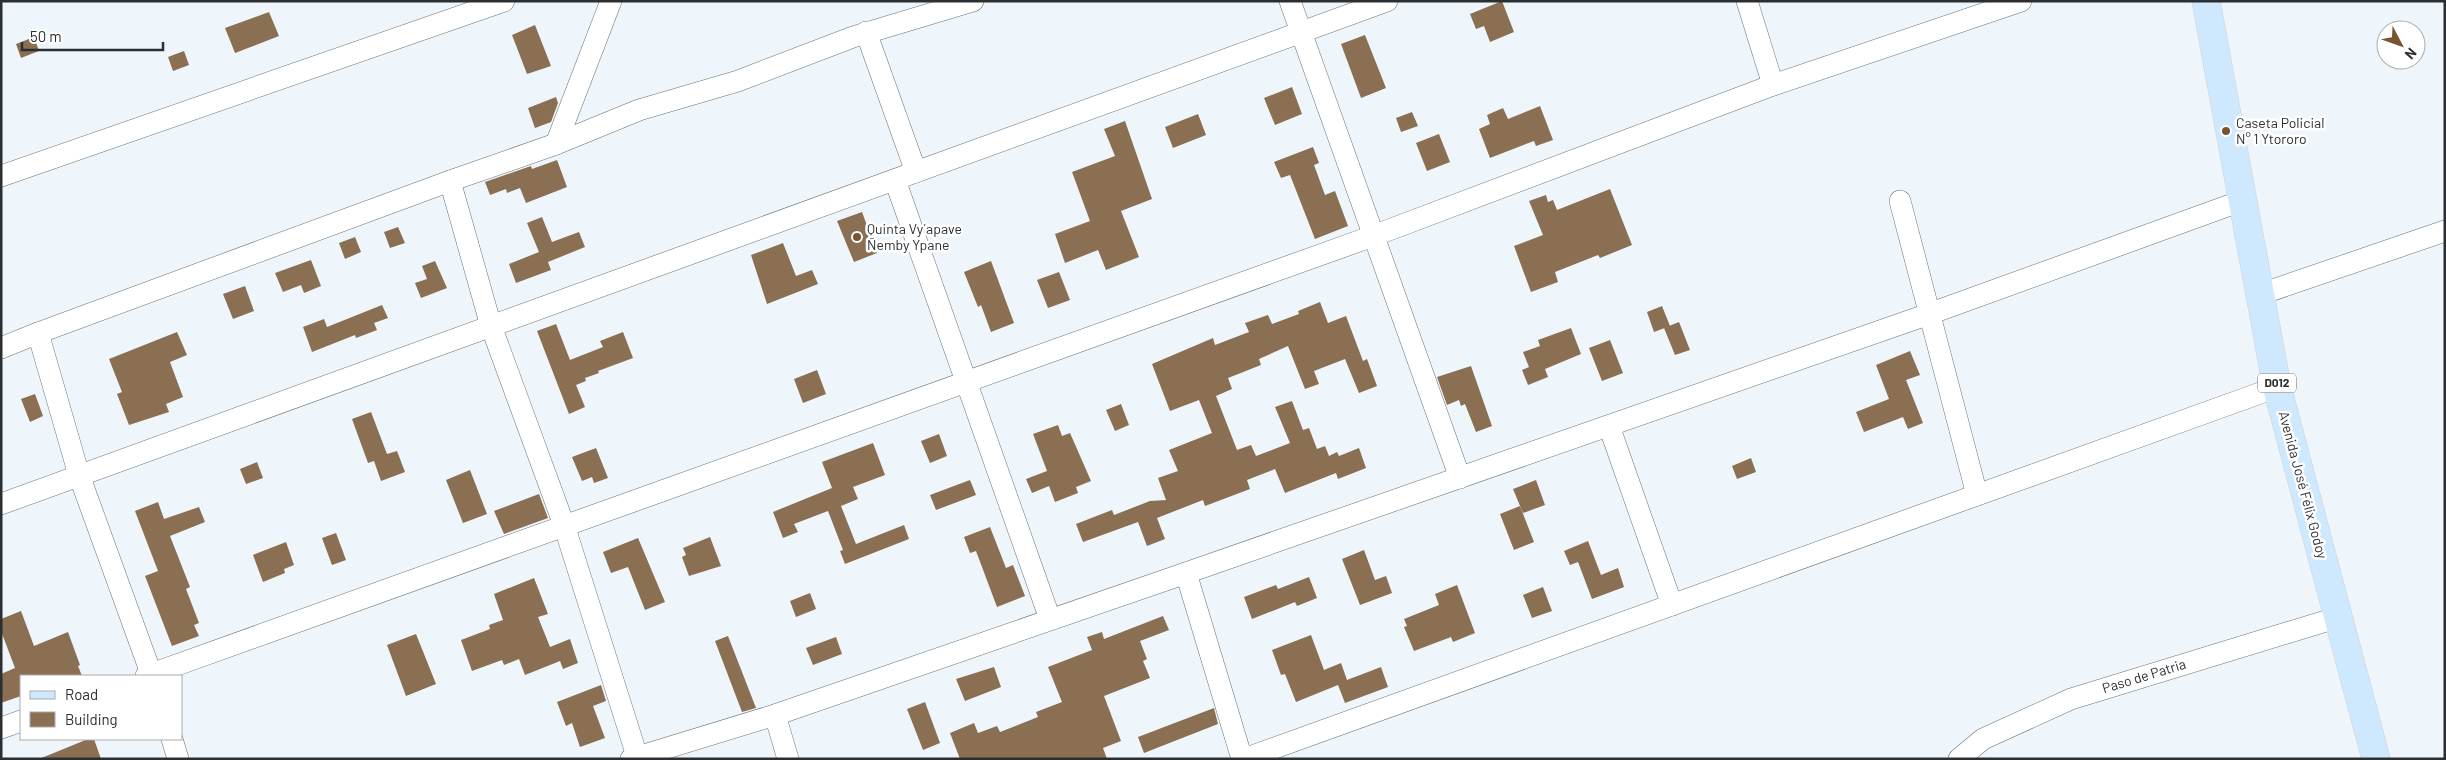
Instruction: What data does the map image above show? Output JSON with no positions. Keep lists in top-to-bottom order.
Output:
{
  "streets": {
    "main road": ["D012", "Avenida José Félix Godoy"],
    "street": ["Paso de Patria"]
  },
  "crossings": [
    ["Avenida José Félix Godoy", "Paso de Patria"]
  ],
  "places": ["Caseta Policial N° 1 Ytororo", "Quinta Vy´apave Ñemby Ypane"],
  "legend": ["Road", "Building"],
  "scale_bar": "50 m",
  "north": "bottom right"
}
